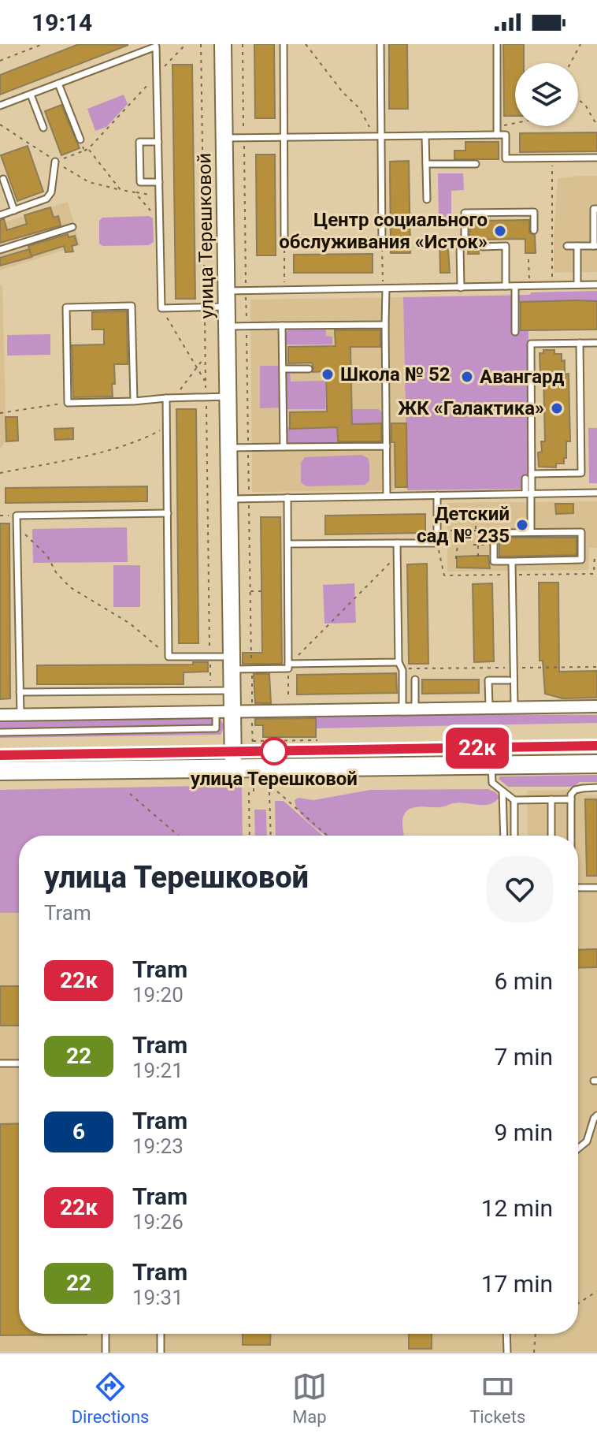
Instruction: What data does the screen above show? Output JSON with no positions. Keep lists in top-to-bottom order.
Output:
{
  "streets": {
    "street": ["улица Терешковой"]
  },
  "places": [
    "Центр социального обслуживания «Исток»",
    "Школа № 52",
    "Авангард",
    "ЖК «Галактика»",
    "Детский сад № 235",
    "улица Терешковой"
  ],
  "lines": ["tram line 22к"],
  "page": {
    "status": "19:14",
    "on_map": "22к",
    "heading": ["улица Терешковой", "Tram"],
    "list": [
      {
        "mark": "22к",
        "name": "Tram",
        "note": "19:20",
        "value": "6 min"
      },
      {
        "mark": "22",
        "name": "Tram",
        "note": "19:21",
        "value": "7 min"
      },
      {
        "mark": "6",
        "name": "Tram",
        "note": "19:23",
        "value": "9 min"
      },
      {
        "mark": "22к",
        "name": "Tram",
        "note": "19:26",
        "value": "12 min"
      },
      {
        "mark": "22",
        "name": "Tram",
        "note": "19:31",
        "value": "17 min"
      }
    ],
    "tabs": ["Directions", "Map", "Tickets"]
  }
}
